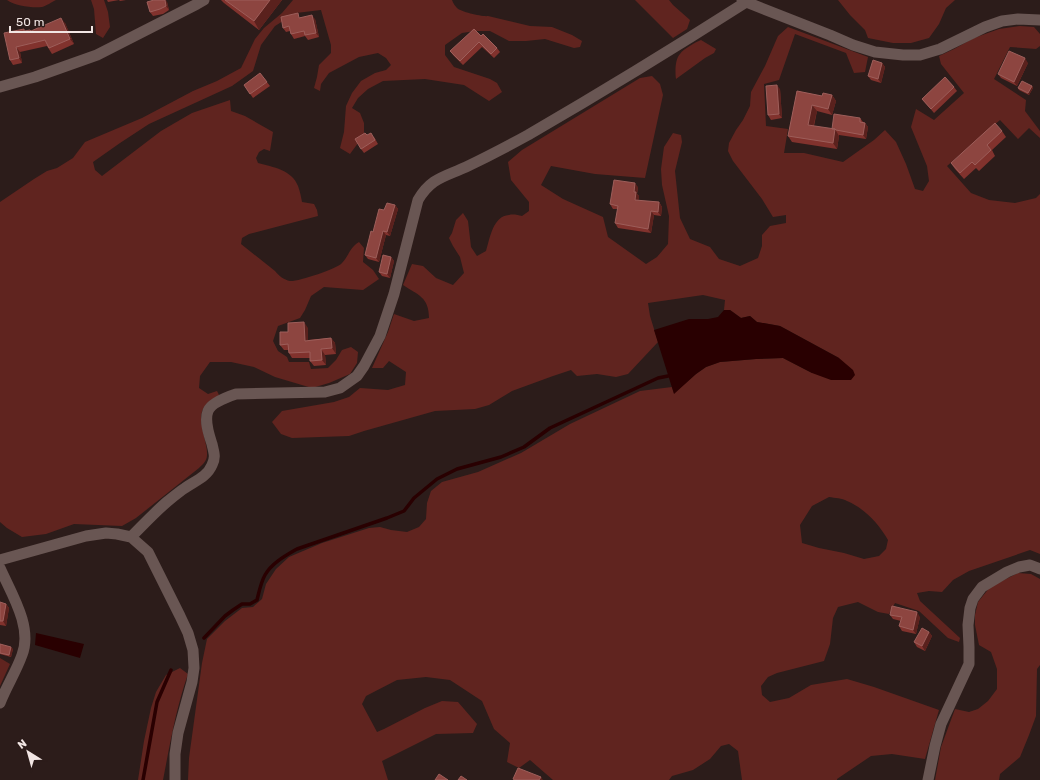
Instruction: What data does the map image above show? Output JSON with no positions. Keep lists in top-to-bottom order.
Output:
{
  "scale_bar": "50 m",
  "north": "top left"
}
